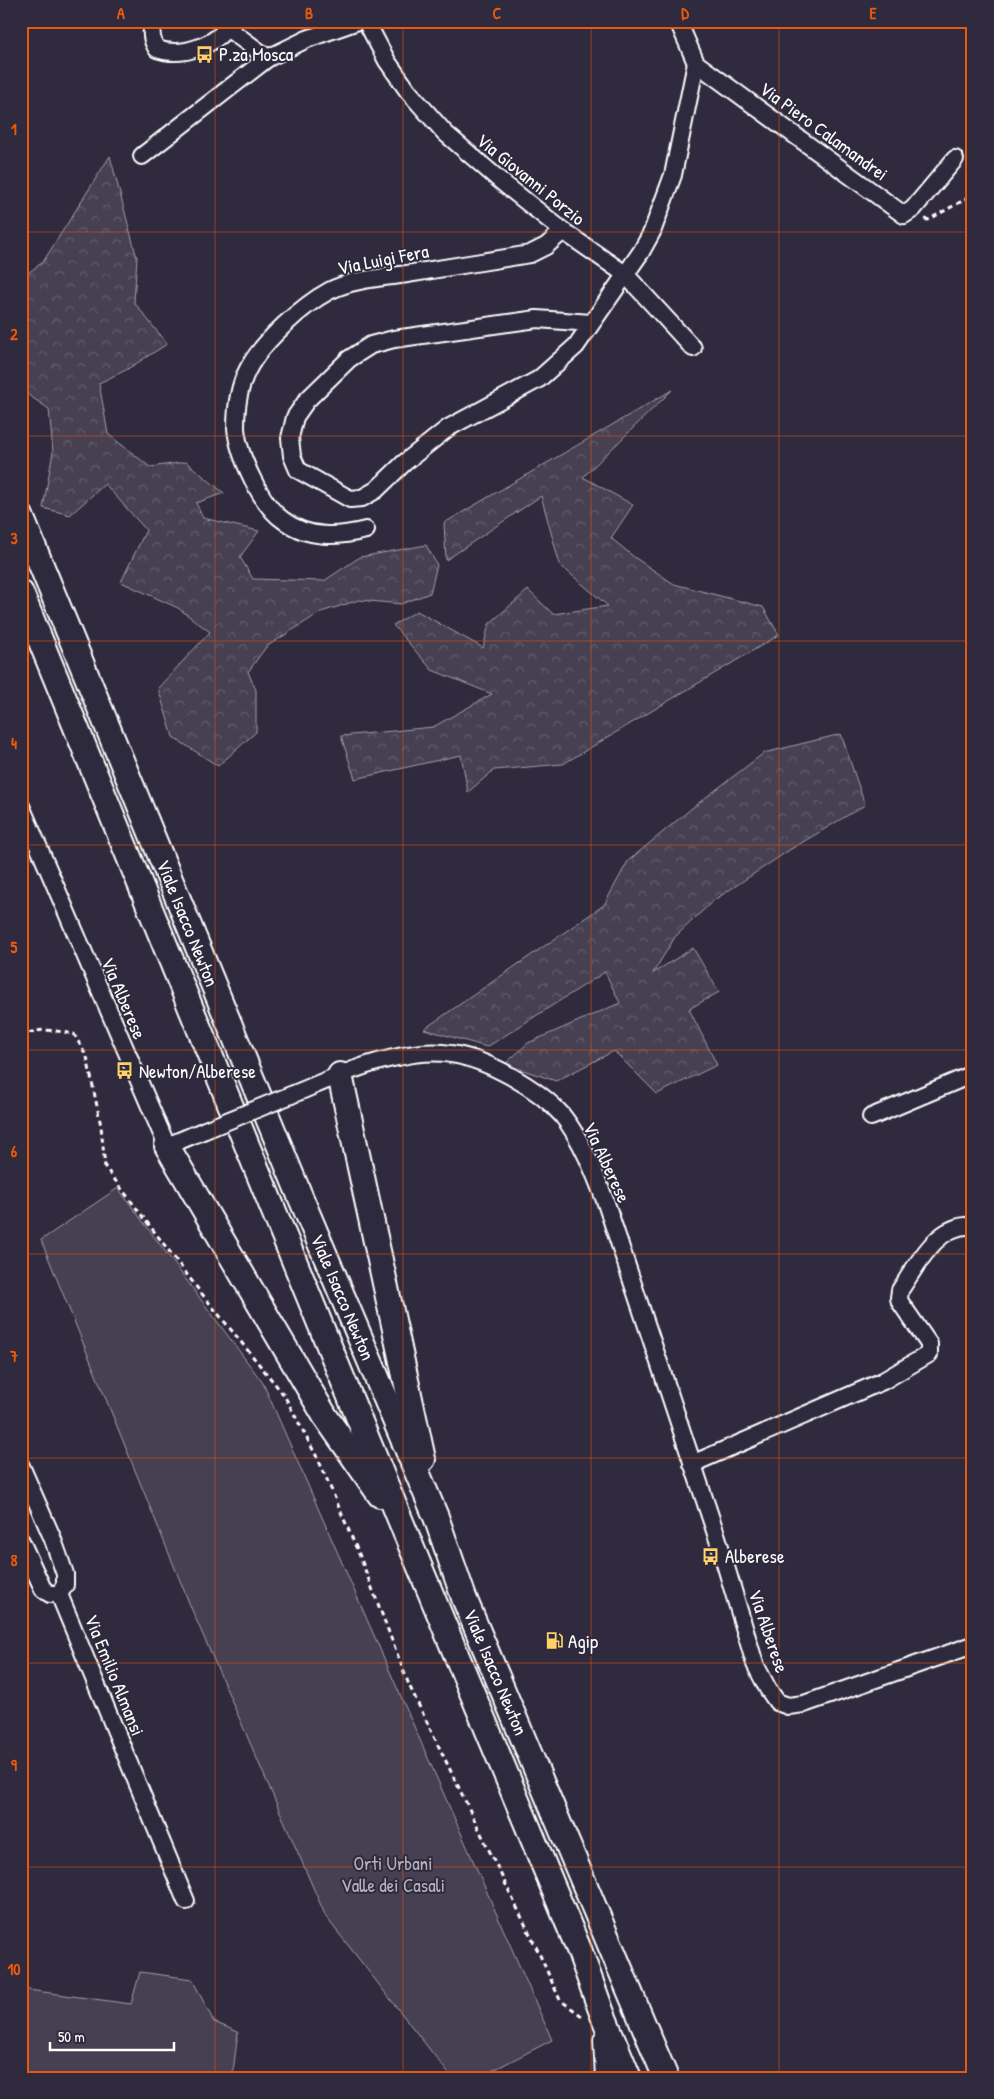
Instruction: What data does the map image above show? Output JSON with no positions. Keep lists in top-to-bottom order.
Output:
{
  "streets": {
    "highway": ["Viale Isacco Newton"],
    "street": [
      "Via Piero Calamandrei",
      "Via Giovanni Porzio",
      "Via Luigi Fera",
      "Via Alberese",
      "Via Emilio Almansi"
    ]
  },
  "crossings": [
    ["Via Giovanni Porzio", "Via Luigi Fera"]
  ],
  "parks": ["Orti Urbani Valle dei Casali"],
  "places": {
    "bus stop": ["P.za Mosca", "Newton/Alberese", "Alberese"],
    "fuel station": ["Agip"]
  },
  "scale_bar": "50 m",
  "grid": {
    "columns": [
      "A",
      "B",
      "C",
      "D",
      "E"
    ],
    "rows": [
      "1",
      "2",
      "3",
      "4",
      "5",
      "6",
      "7",
      "8",
      "9",
      "10"
    ]
  }
}
